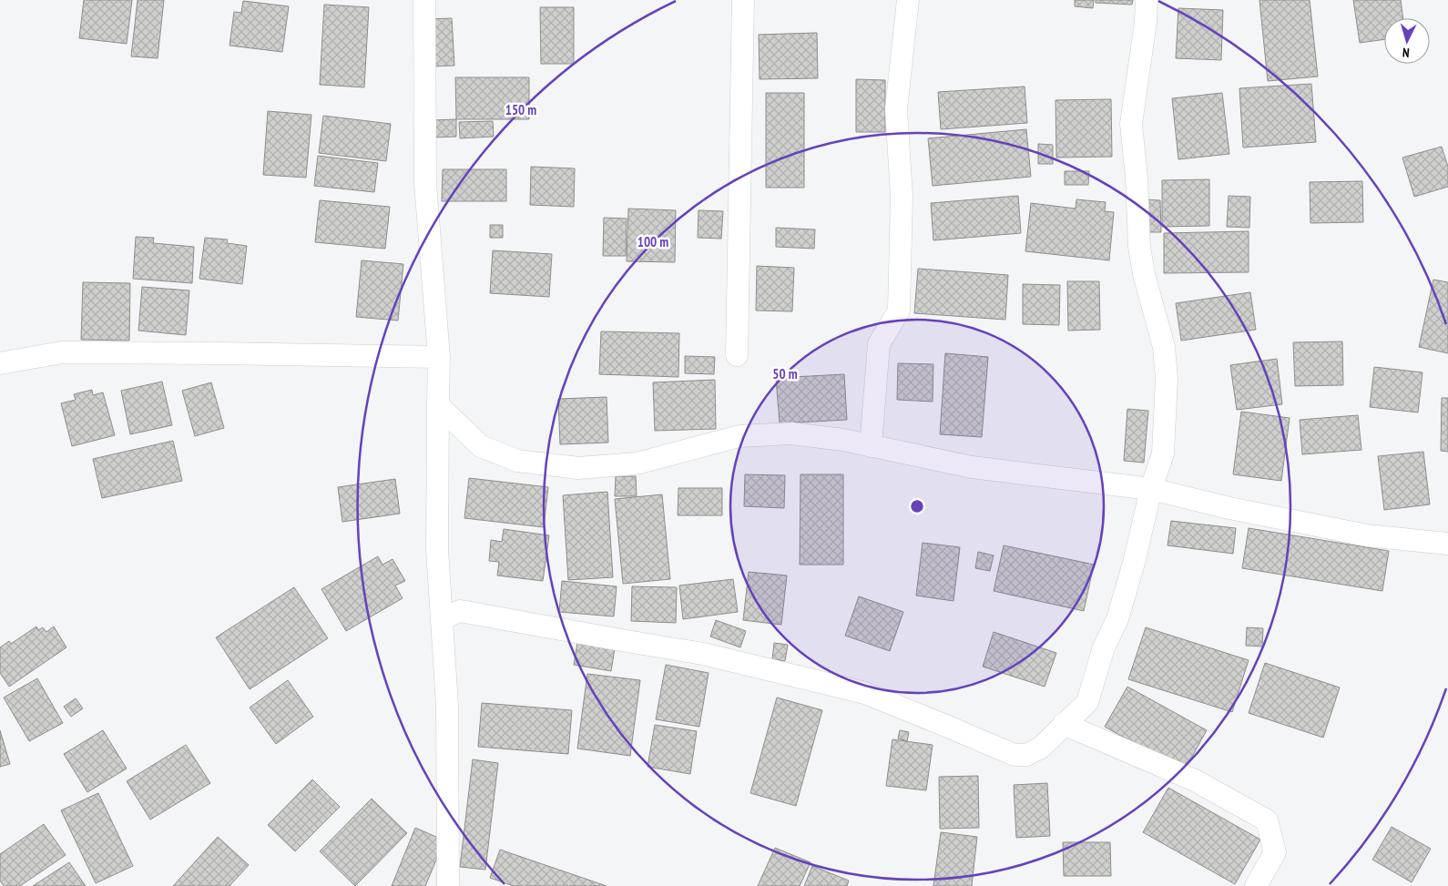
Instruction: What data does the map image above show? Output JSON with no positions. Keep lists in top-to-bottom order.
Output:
{
  "north": "bottom",
  "rings": ["150 m", "100 m", "50 m"]
}
